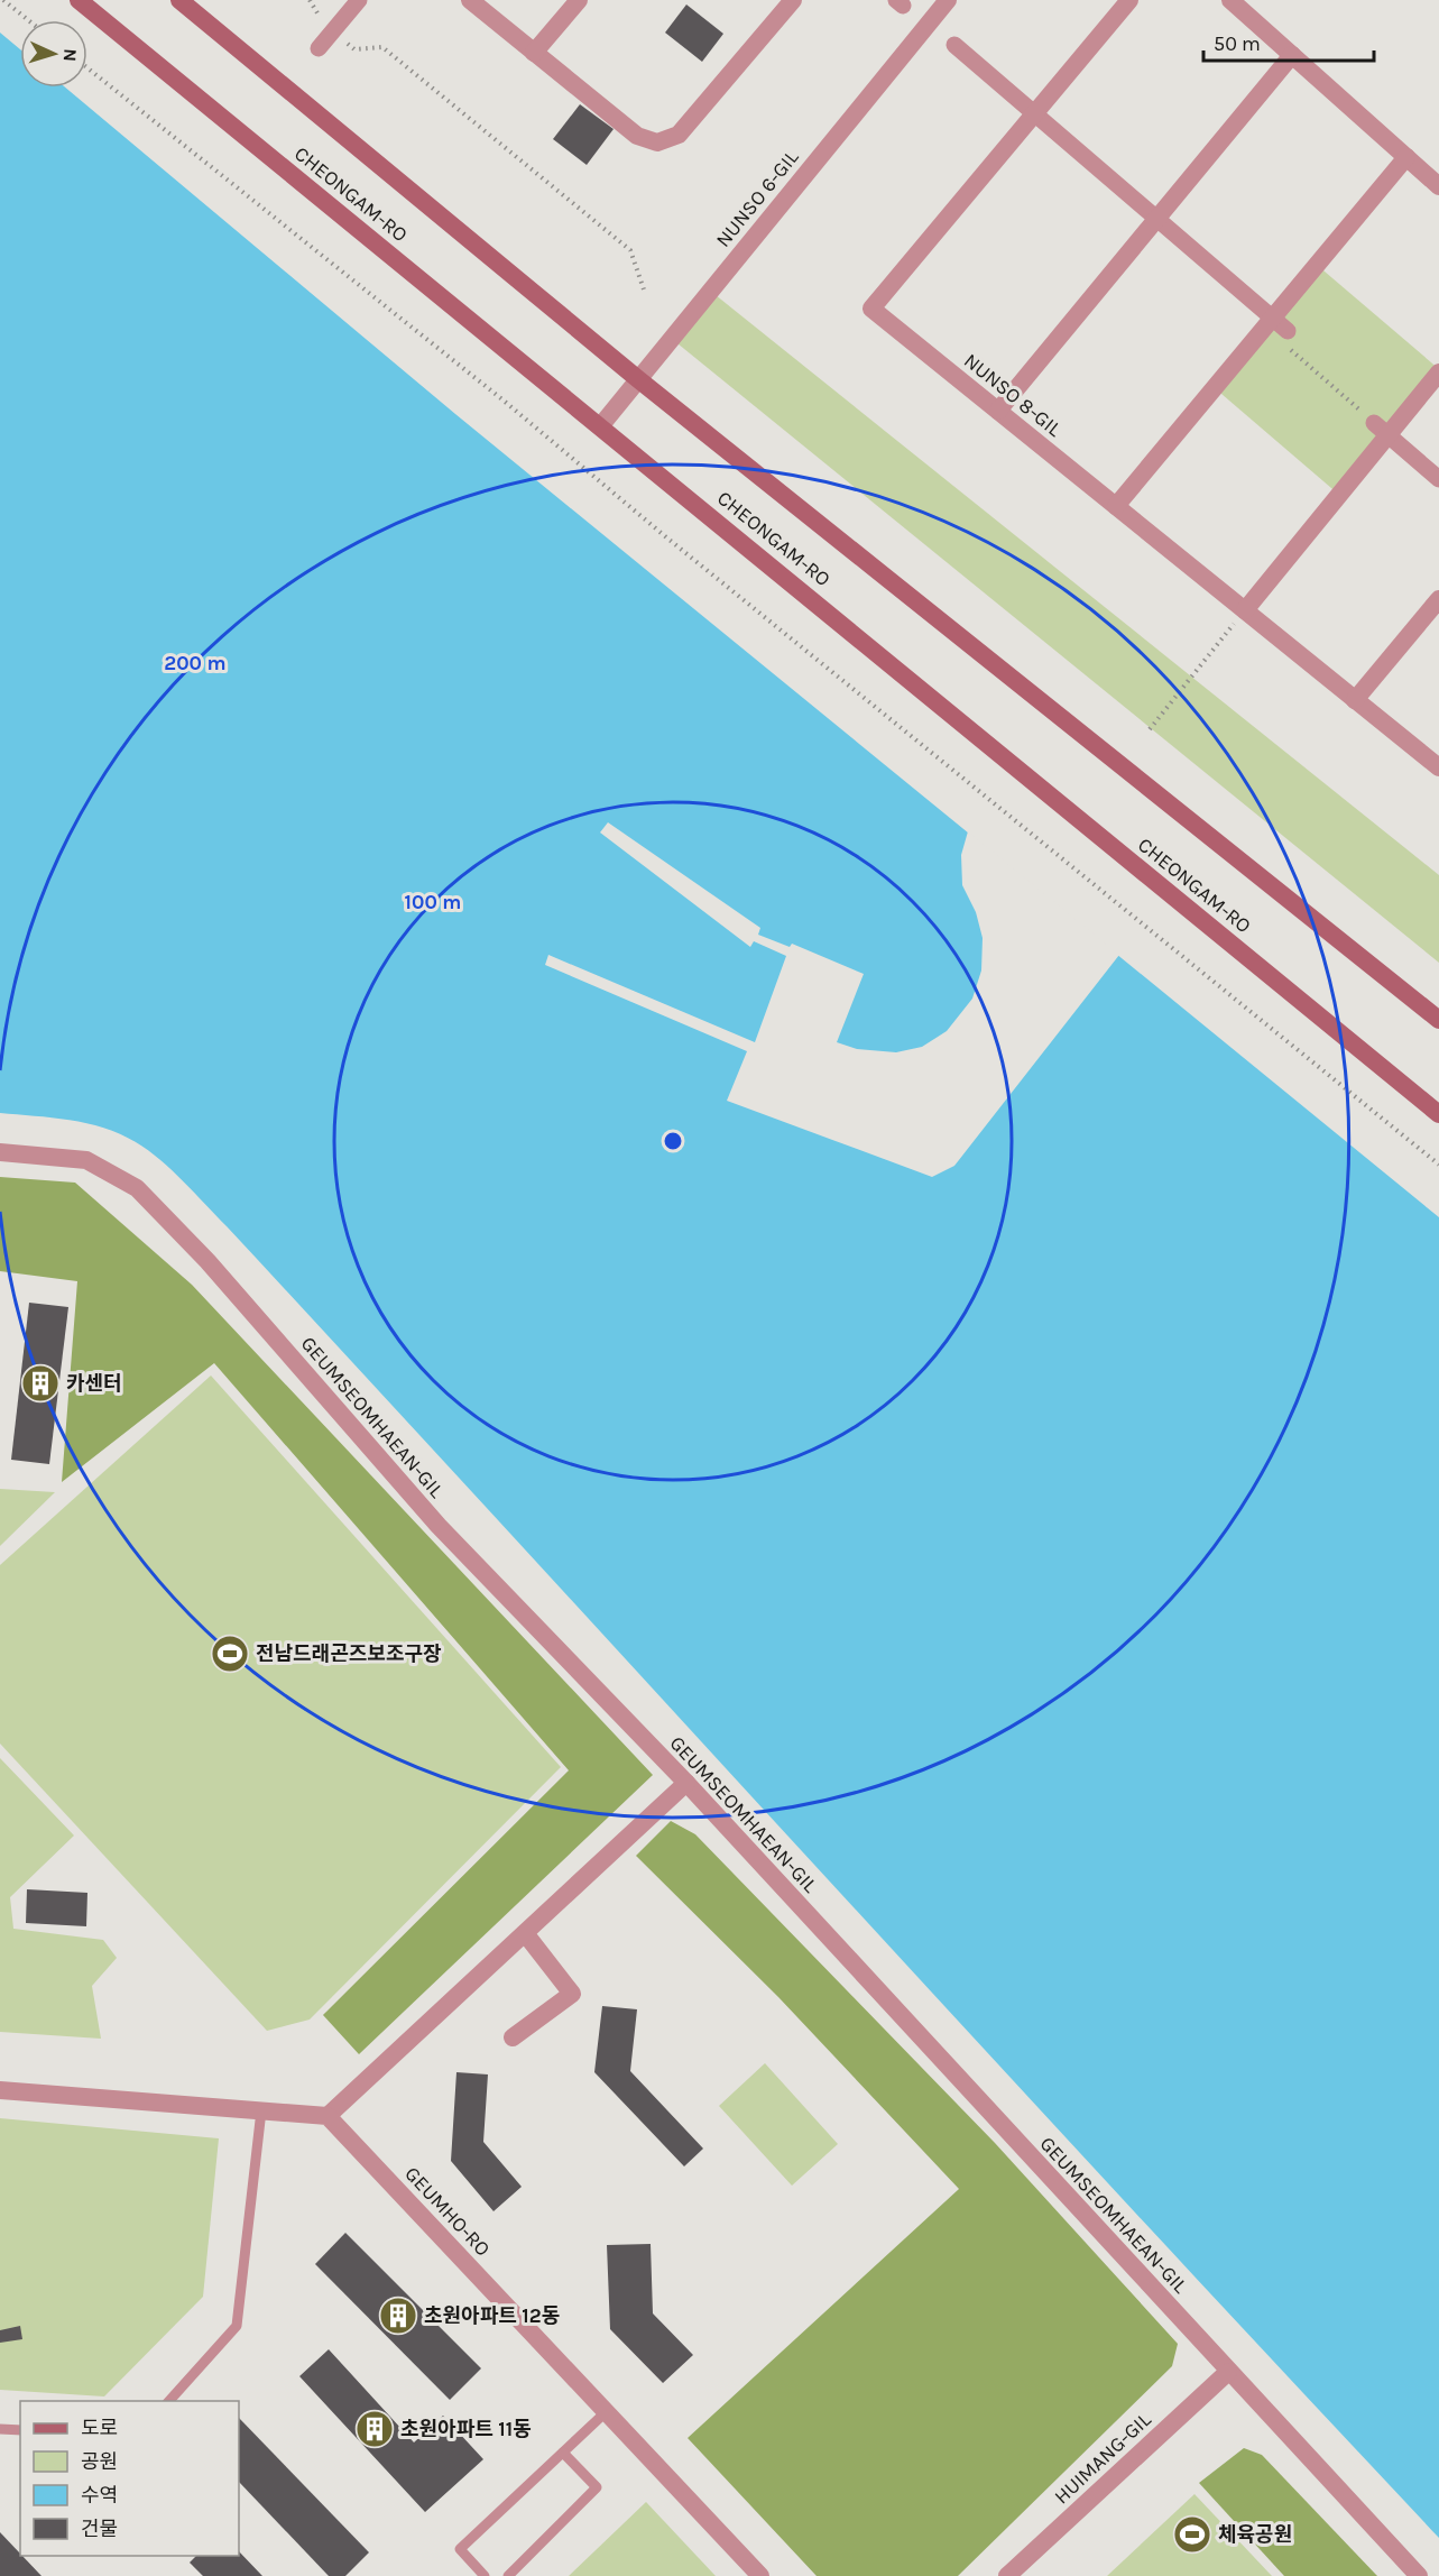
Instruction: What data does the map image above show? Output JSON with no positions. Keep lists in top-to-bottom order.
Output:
{
  "streets": {
    "main road": ["CHEONGAM-RO"],
    "street": [
      "NUNSO 6-GIL",
      "NUNSO 8-GIL",
      "GEUMSEOMHAEAN-GIL",
      "GEUMHO-RO",
      "HUIMANG-GIL"
    ]
  },
  "crossings": [
    ["CHEONGAM-RO", "NUNSO 6-GIL"],
    ["GEUMSEOMHAEAN-GIL", "HUIMANG-GIL"]
  ],
  "places": {
    "building": ["카센터", "초원아파트 12동", "초원아파트 11동"],
    "sports": ["전남드래곤즈보조구장", "체육공원"]
  },
  "legend": [
    "도로",
    "공원",
    "수역",
    "건물"
  ],
  "scale_bar": "50 m",
  "north": "right",
  "rings": ["200 m", "100 m"]
}
